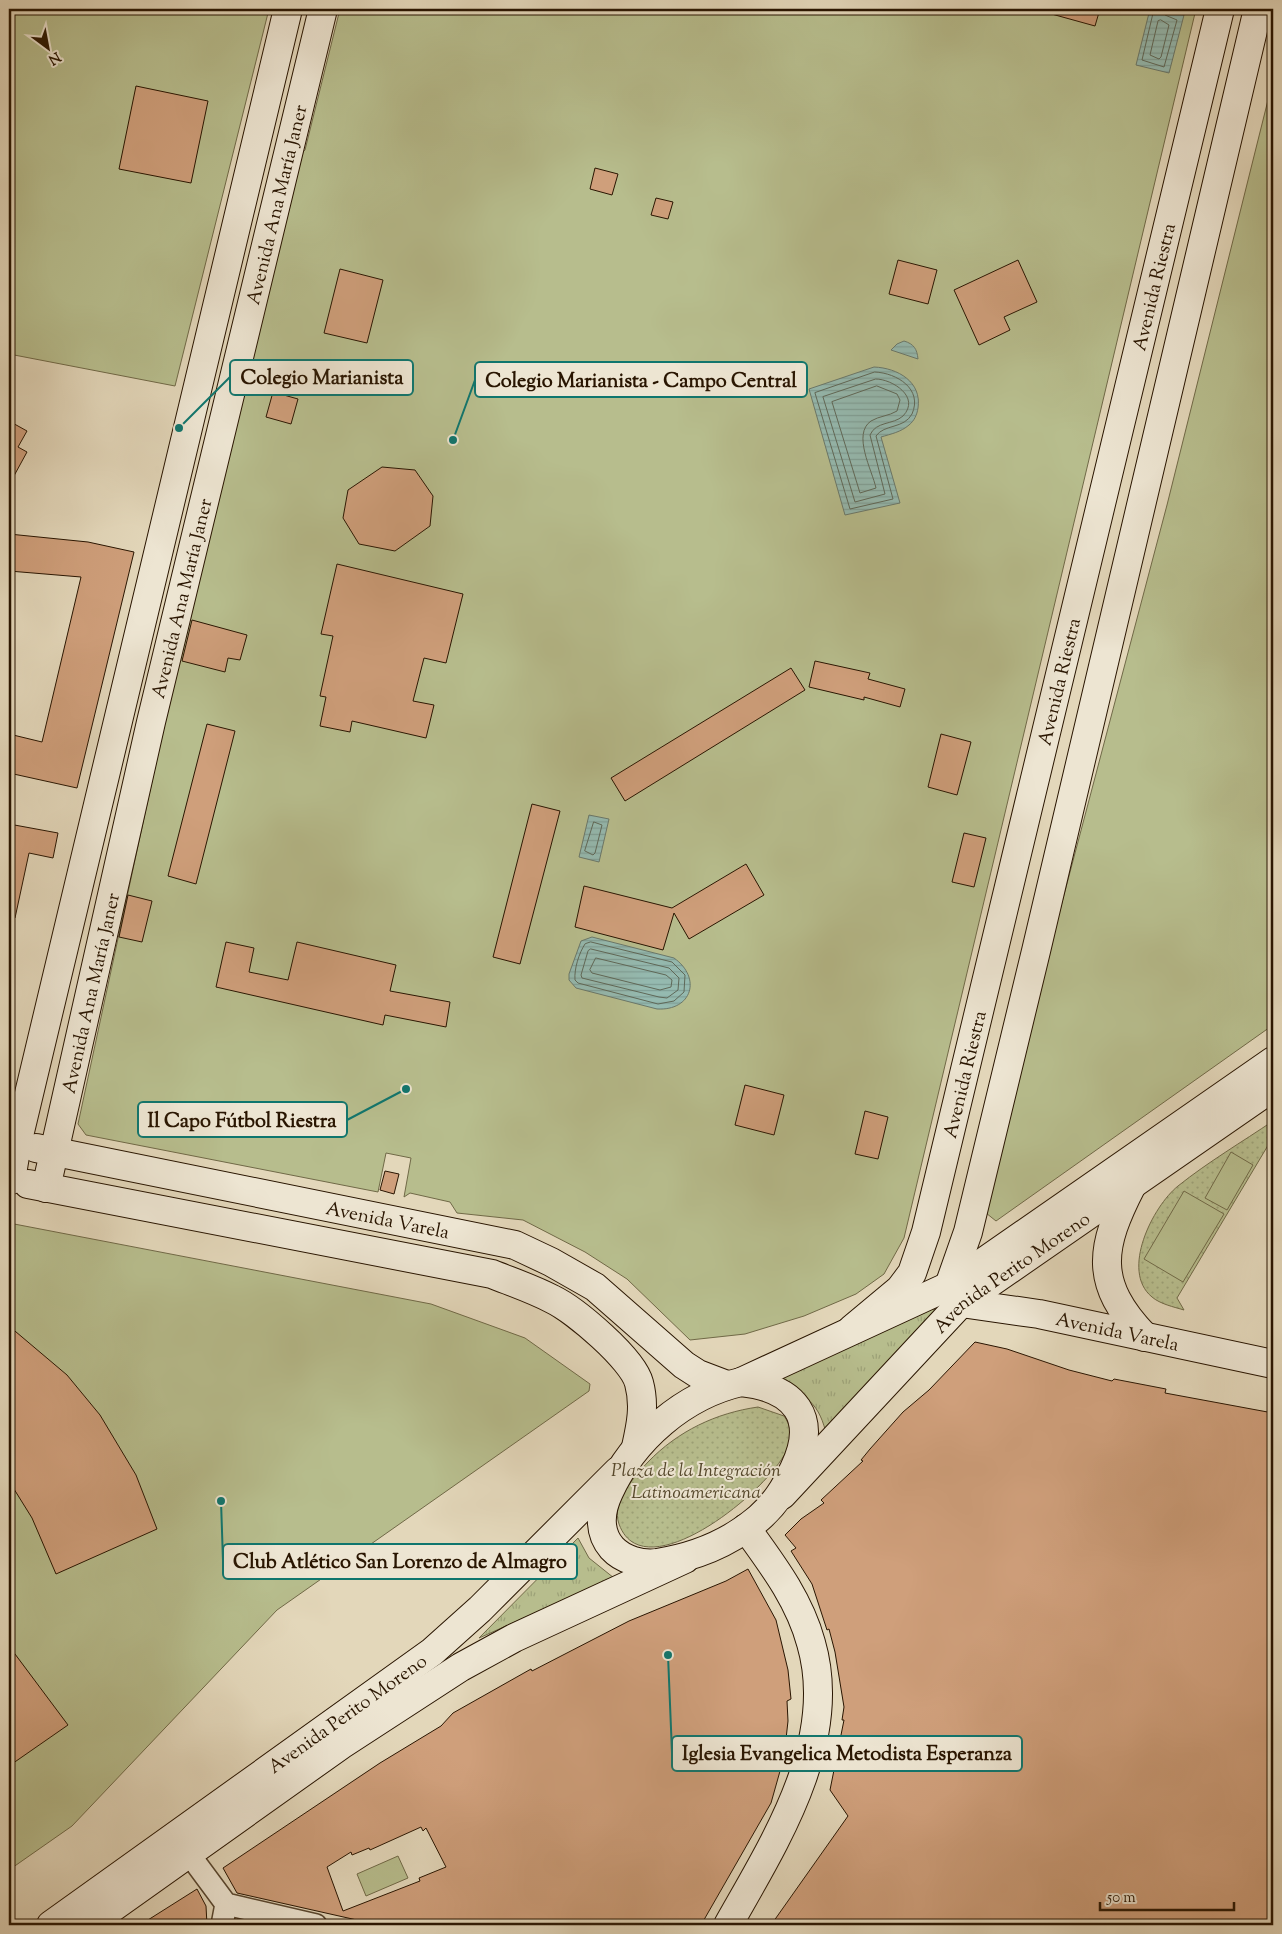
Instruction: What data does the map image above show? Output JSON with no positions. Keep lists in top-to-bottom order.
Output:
{
  "streets": {
    "main road": [
      "Avenida Ana María Janer",
      "Avenida Riestra",
      "Avenida Varela",
      "Avenida Perito Moreno"
    ]
  },
  "crossings": [
    ["Avenida Ana María Janer", "Avenida Varela"],
    ["Avenida Riestra", "Avenida Varela"],
    ["Avenida Riestra", "Avenida Perito Moreno"],
    ["Avenida Varela", "Avenida Perito Moreno"]
  ],
  "parks": ["Plaza de la Integración Latinoamericana"],
  "places": [
    "Colegio Marianista",
    "Colegio Marianista - Campo Central",
    "Il Capo Fútbol Riestra",
    "Club Atlético San Lorenzo de Almagro",
    "Iglesia Evangelica Metodista Esperanza"
  ],
  "scale_bar": "50 m",
  "north": "bottom right"
}
